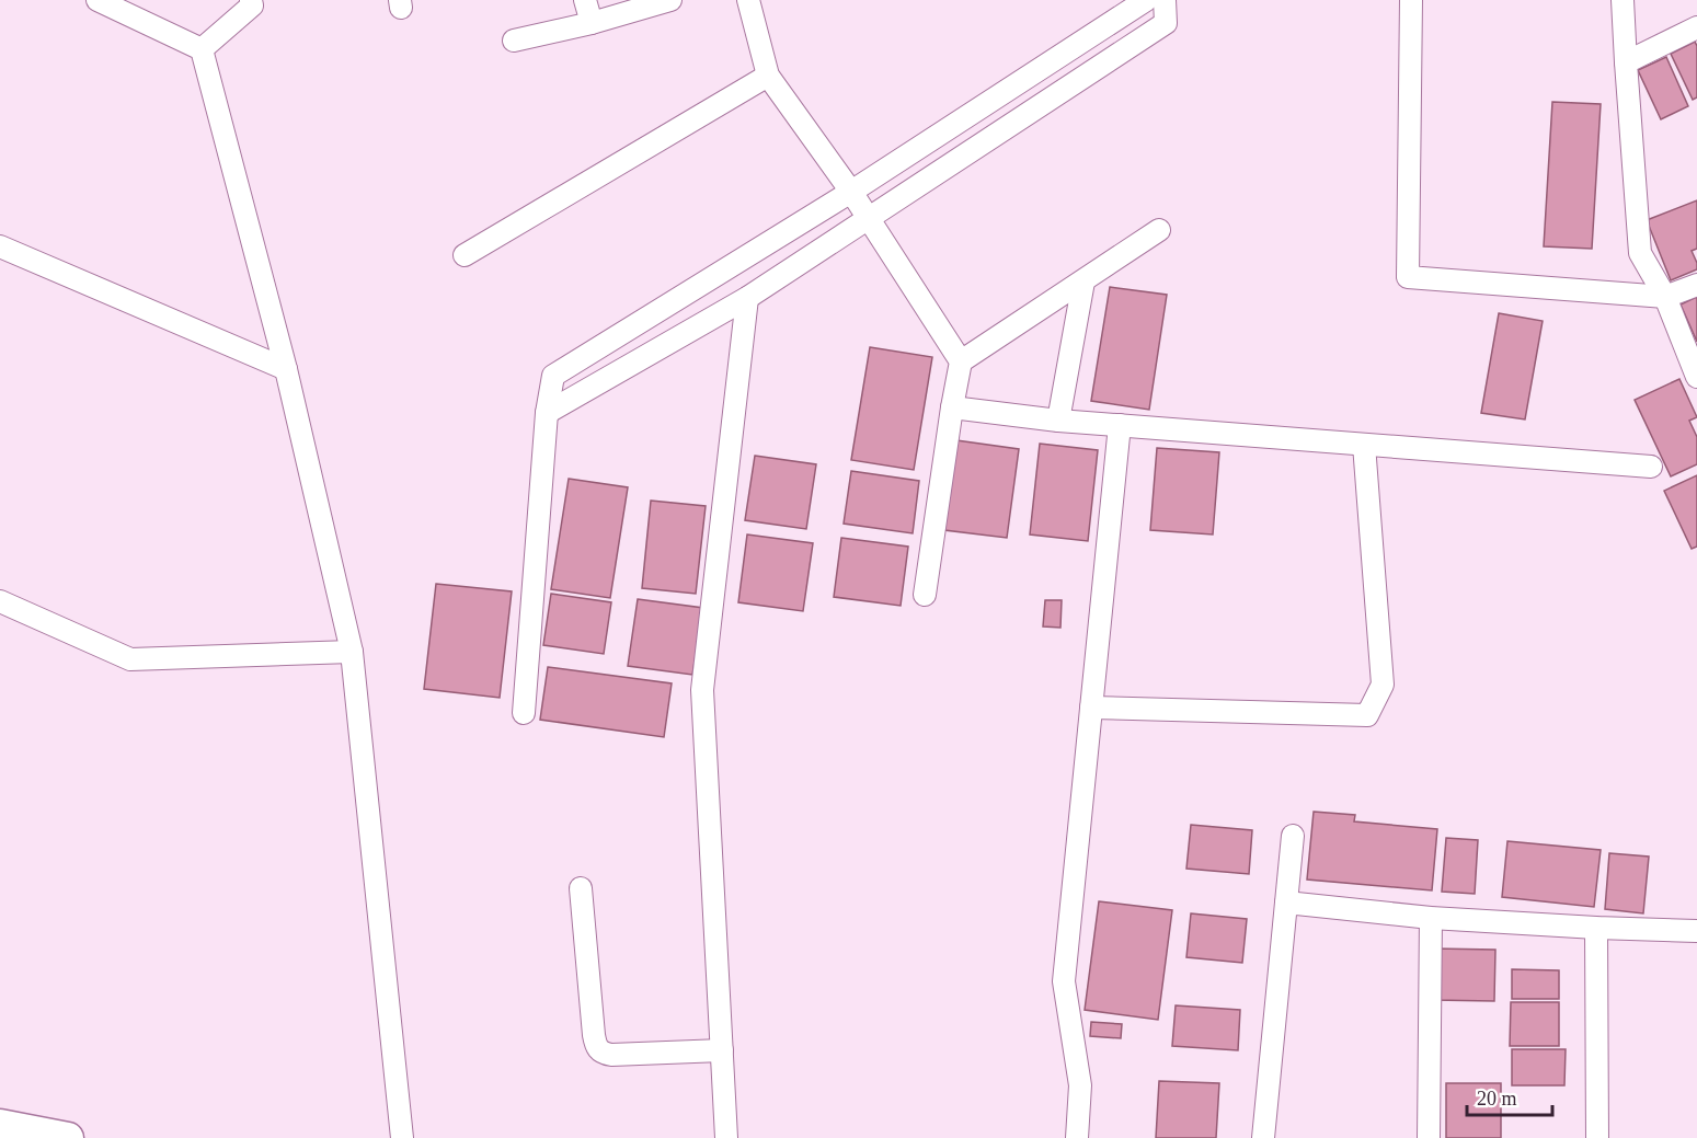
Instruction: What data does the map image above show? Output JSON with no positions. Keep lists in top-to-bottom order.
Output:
{
  "scale_bar": "20 m"
}
